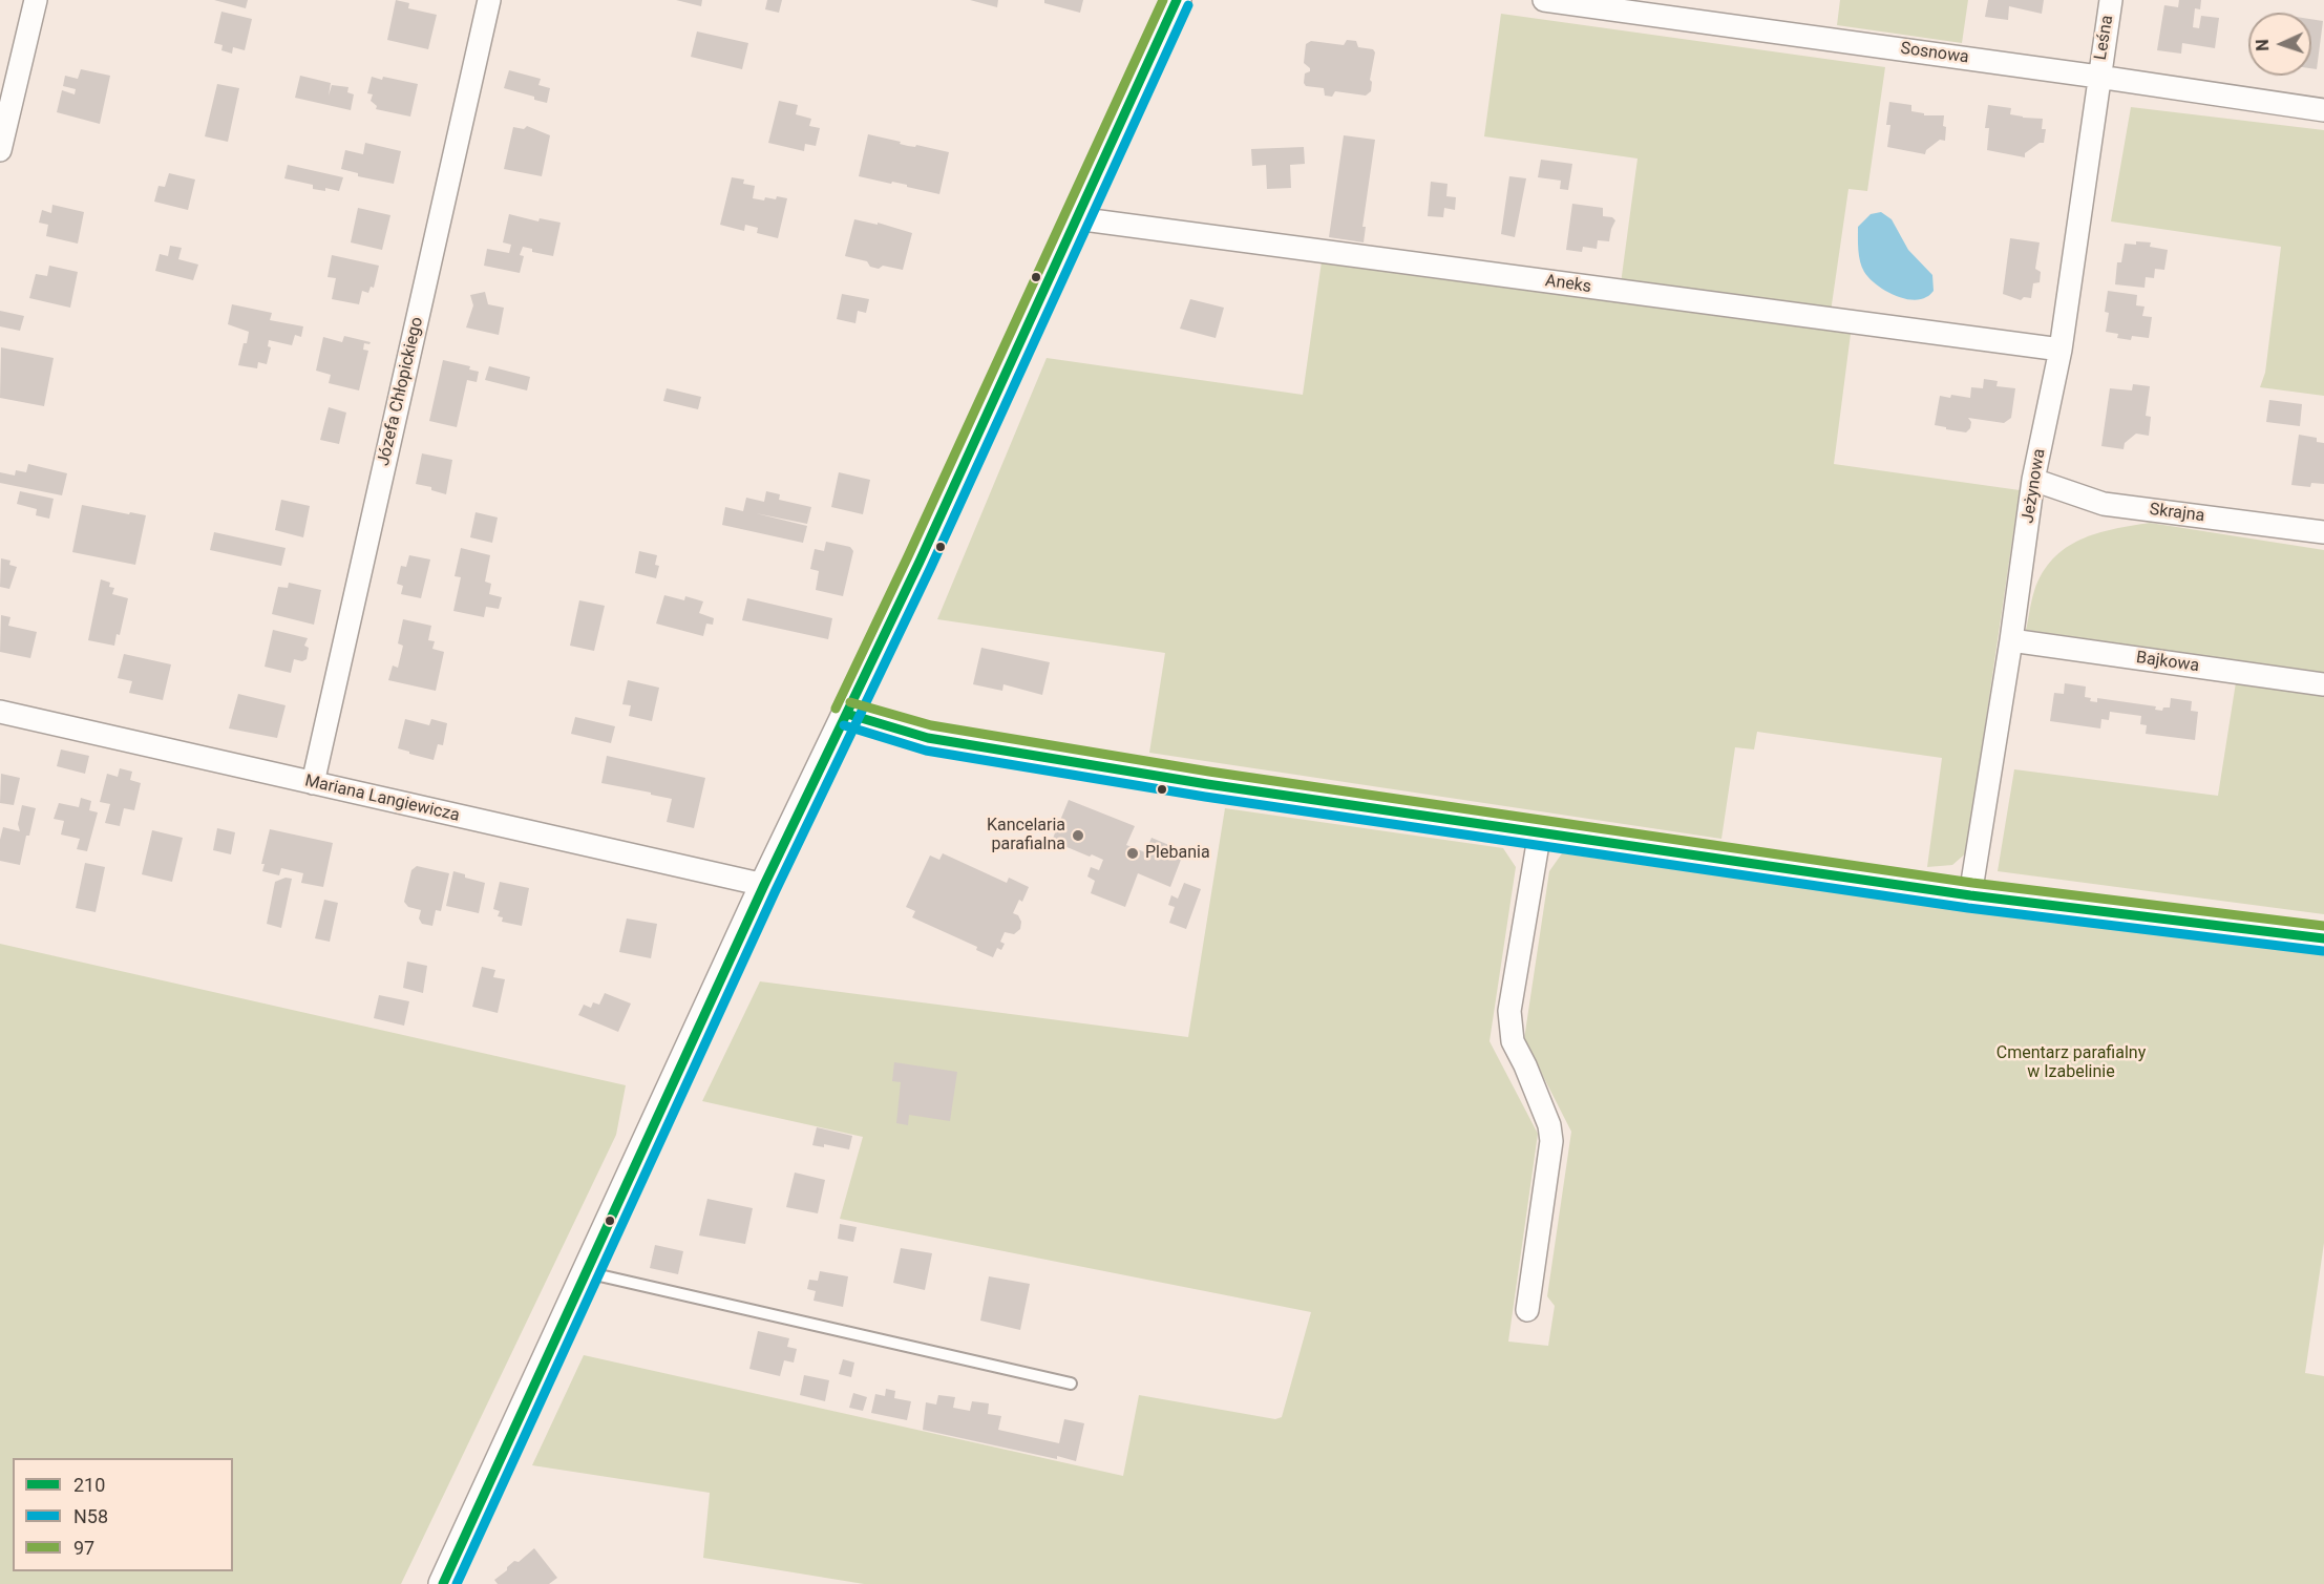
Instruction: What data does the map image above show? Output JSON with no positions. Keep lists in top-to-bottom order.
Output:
{
  "streets": {
    "street": [
      "Leśna",
      "Sosnowa",
      "Aneks",
      "Józefa Chłopickiego",
      "Jeżynowa",
      "Skrajna",
      "Bajkowa",
      "Mariana Langiewicza"
    ]
  },
  "crossings": [
    ["Leśna", "Sosnowa"],
    ["Leśna", "Jeżynowa"],
    ["Sosnowa", "Jeżynowa"],
    ["Aneks", "Jeżynowa"],
    ["Józefa Chłopickiego", "Mariana Langiewicza"],
    ["Jeżynowa", "Skrajna"],
    ["Jeżynowa", "Bajkowa"]
  ],
  "parks": ["Cmentarz parafialny w Izabelinie"],
  "places": ["Kancelaria parafialna", "Plebania"],
  "lines": ["transit line 210", "transit line 97", "transit line N58"],
  "legend": ["210", "N58", "97"],
  "north": "left"
}
